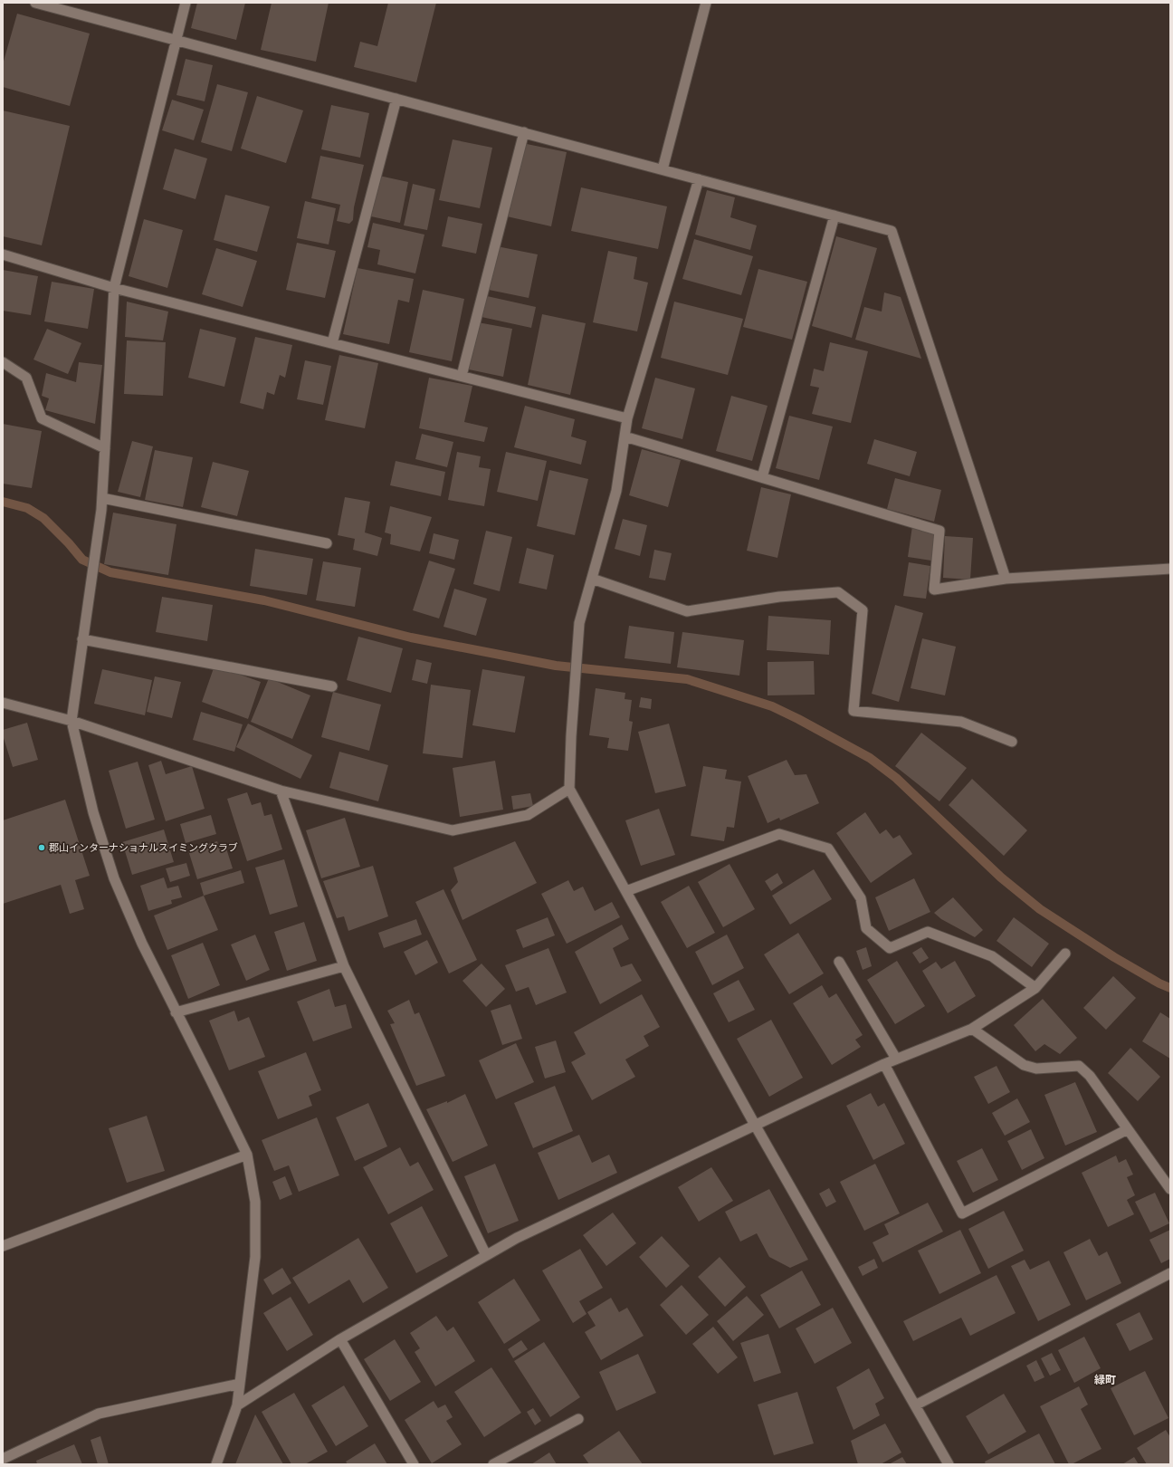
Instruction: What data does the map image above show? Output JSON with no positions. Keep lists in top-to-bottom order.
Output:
{
  "districts": ["緑町"],
  "places": ["郡山インターナショナルスイミングクラブ"]
}
